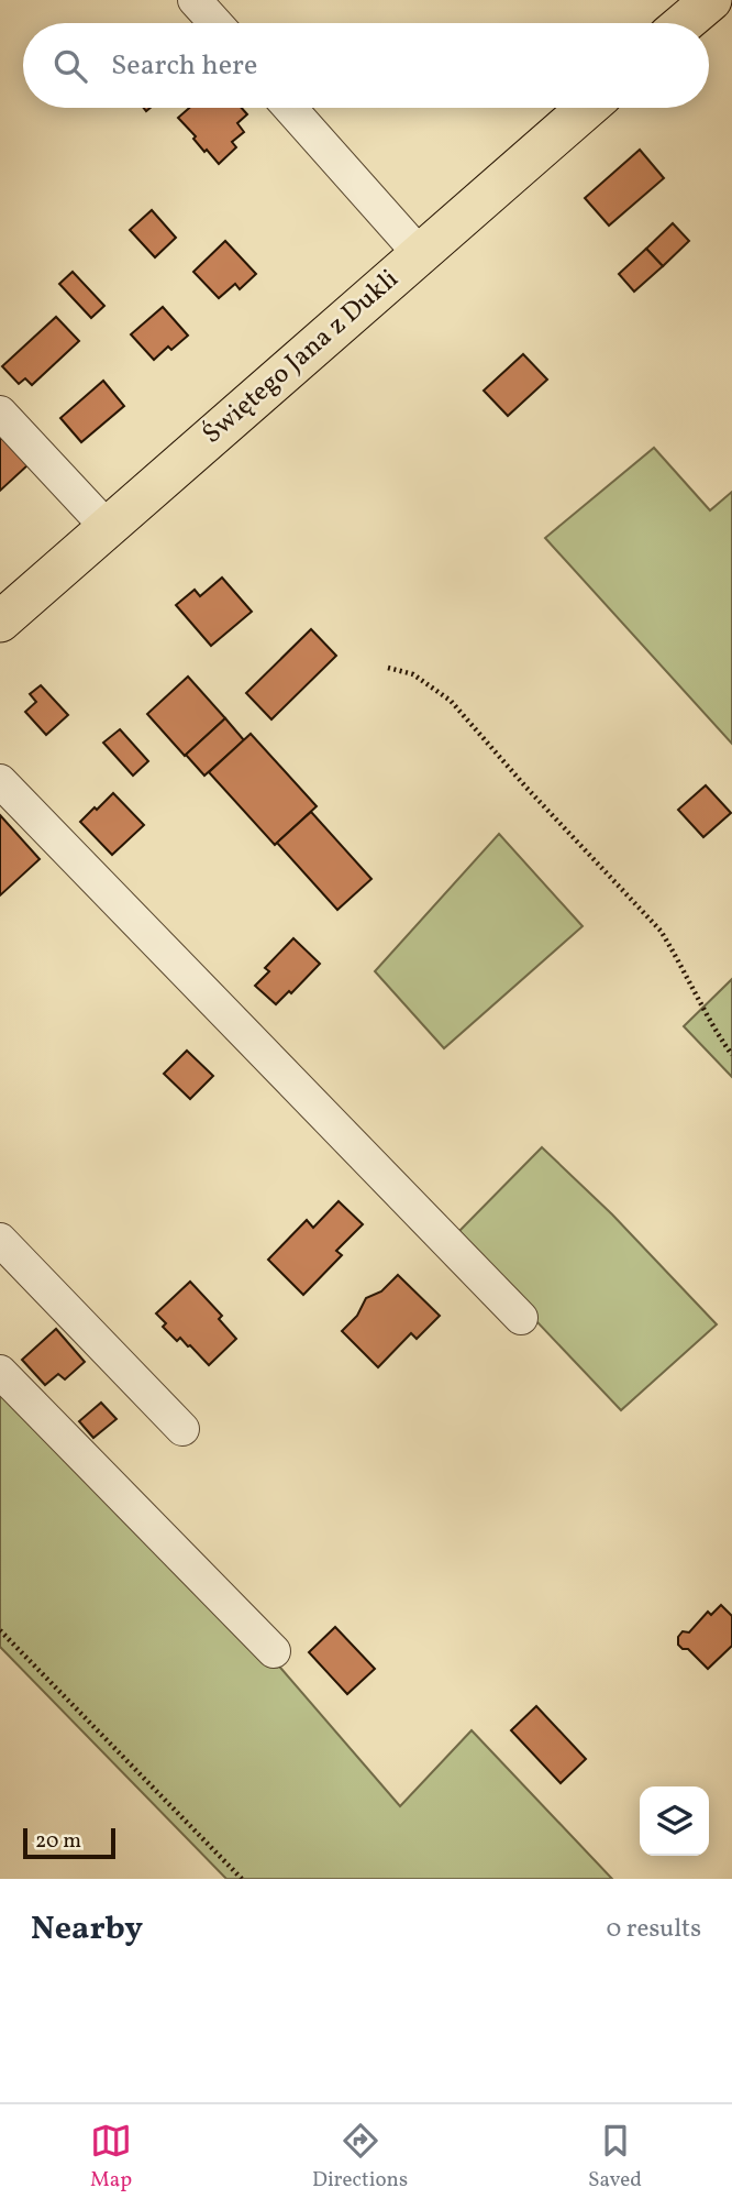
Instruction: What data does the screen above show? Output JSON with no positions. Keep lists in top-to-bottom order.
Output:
{
  "streets": {
    "main road": ["Świętego Jana z Dukli"]
  },
  "scale_bar": "20 m",
  "page": {
    "search": "Search here",
    "scale": "20 m",
    "heading": ["Nearby", "0 results"],
    "nav": ["Map", "Directions", "Saved"]
  }
}
